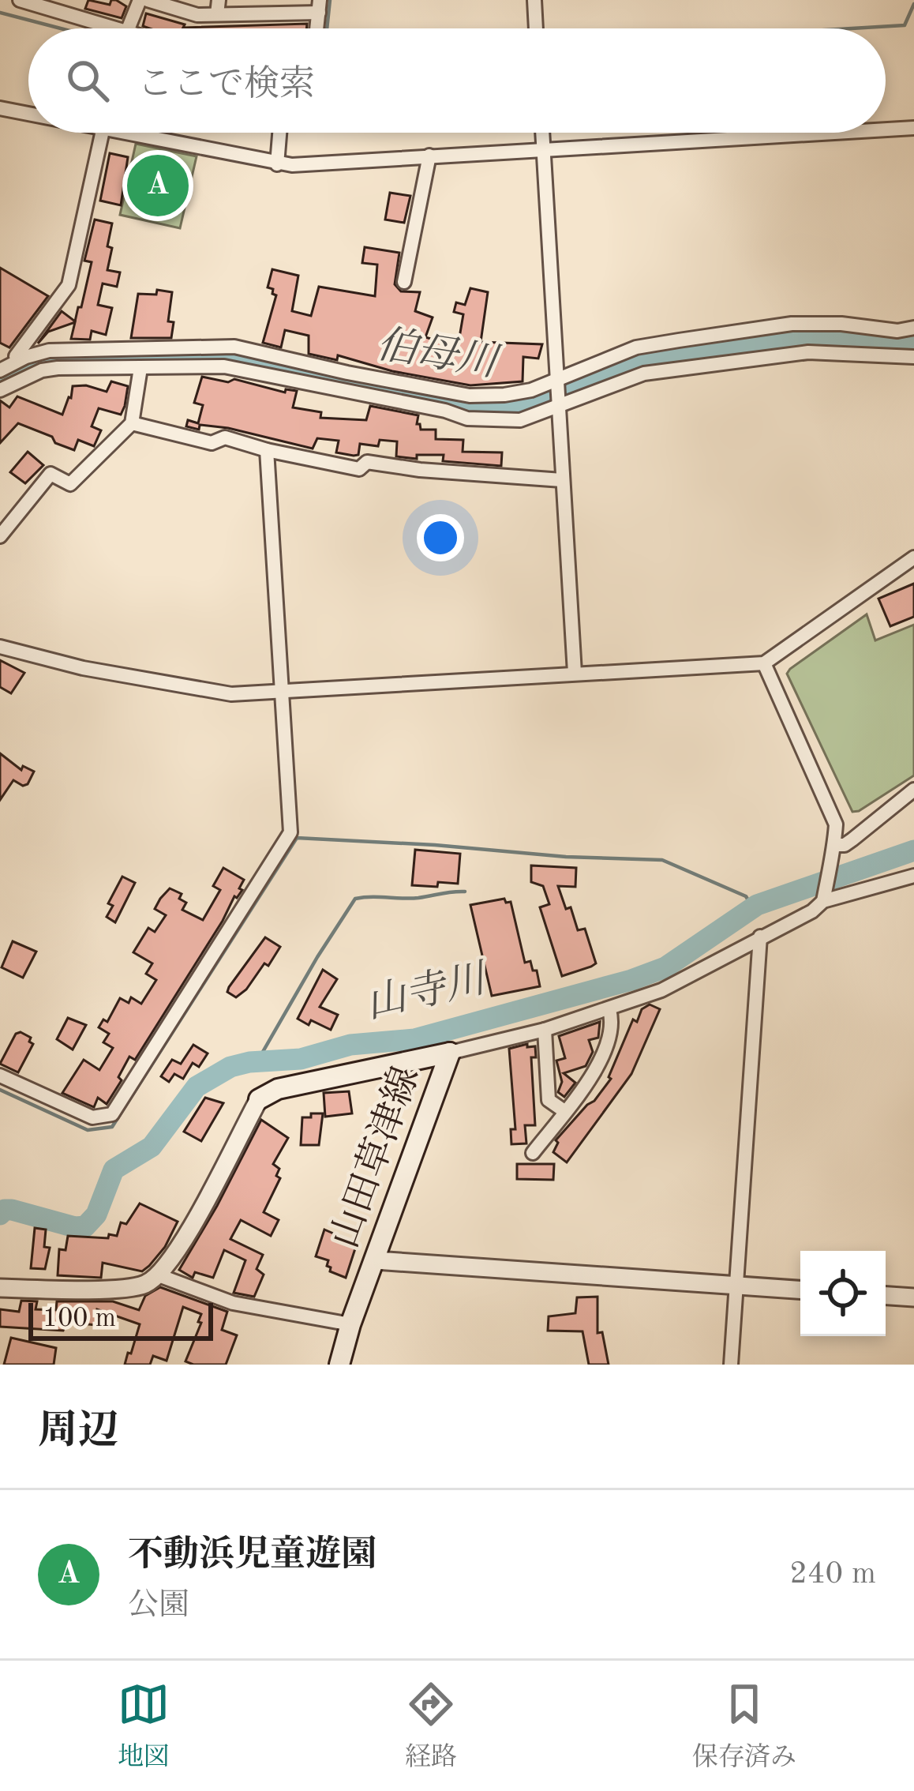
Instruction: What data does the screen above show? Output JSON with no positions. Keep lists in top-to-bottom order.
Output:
{
  "streets": {
    "main road": ["山田草津線"]
  },
  "water": ["伯母川", "山寺川"],
  "scale_bar": "100 m",
  "page": {
    "search": "ここで検索",
    "pins": "A",
    "scale": "100 m",
    "heading": "周辺",
    "list": [
      {
        "mark": "A",
        "name": "不動浜児童遊園",
        "note": "公園",
        "value": "240 m"
      }
    ],
    "nav": ["地図", "経路", "保存済み"]
  }
}
